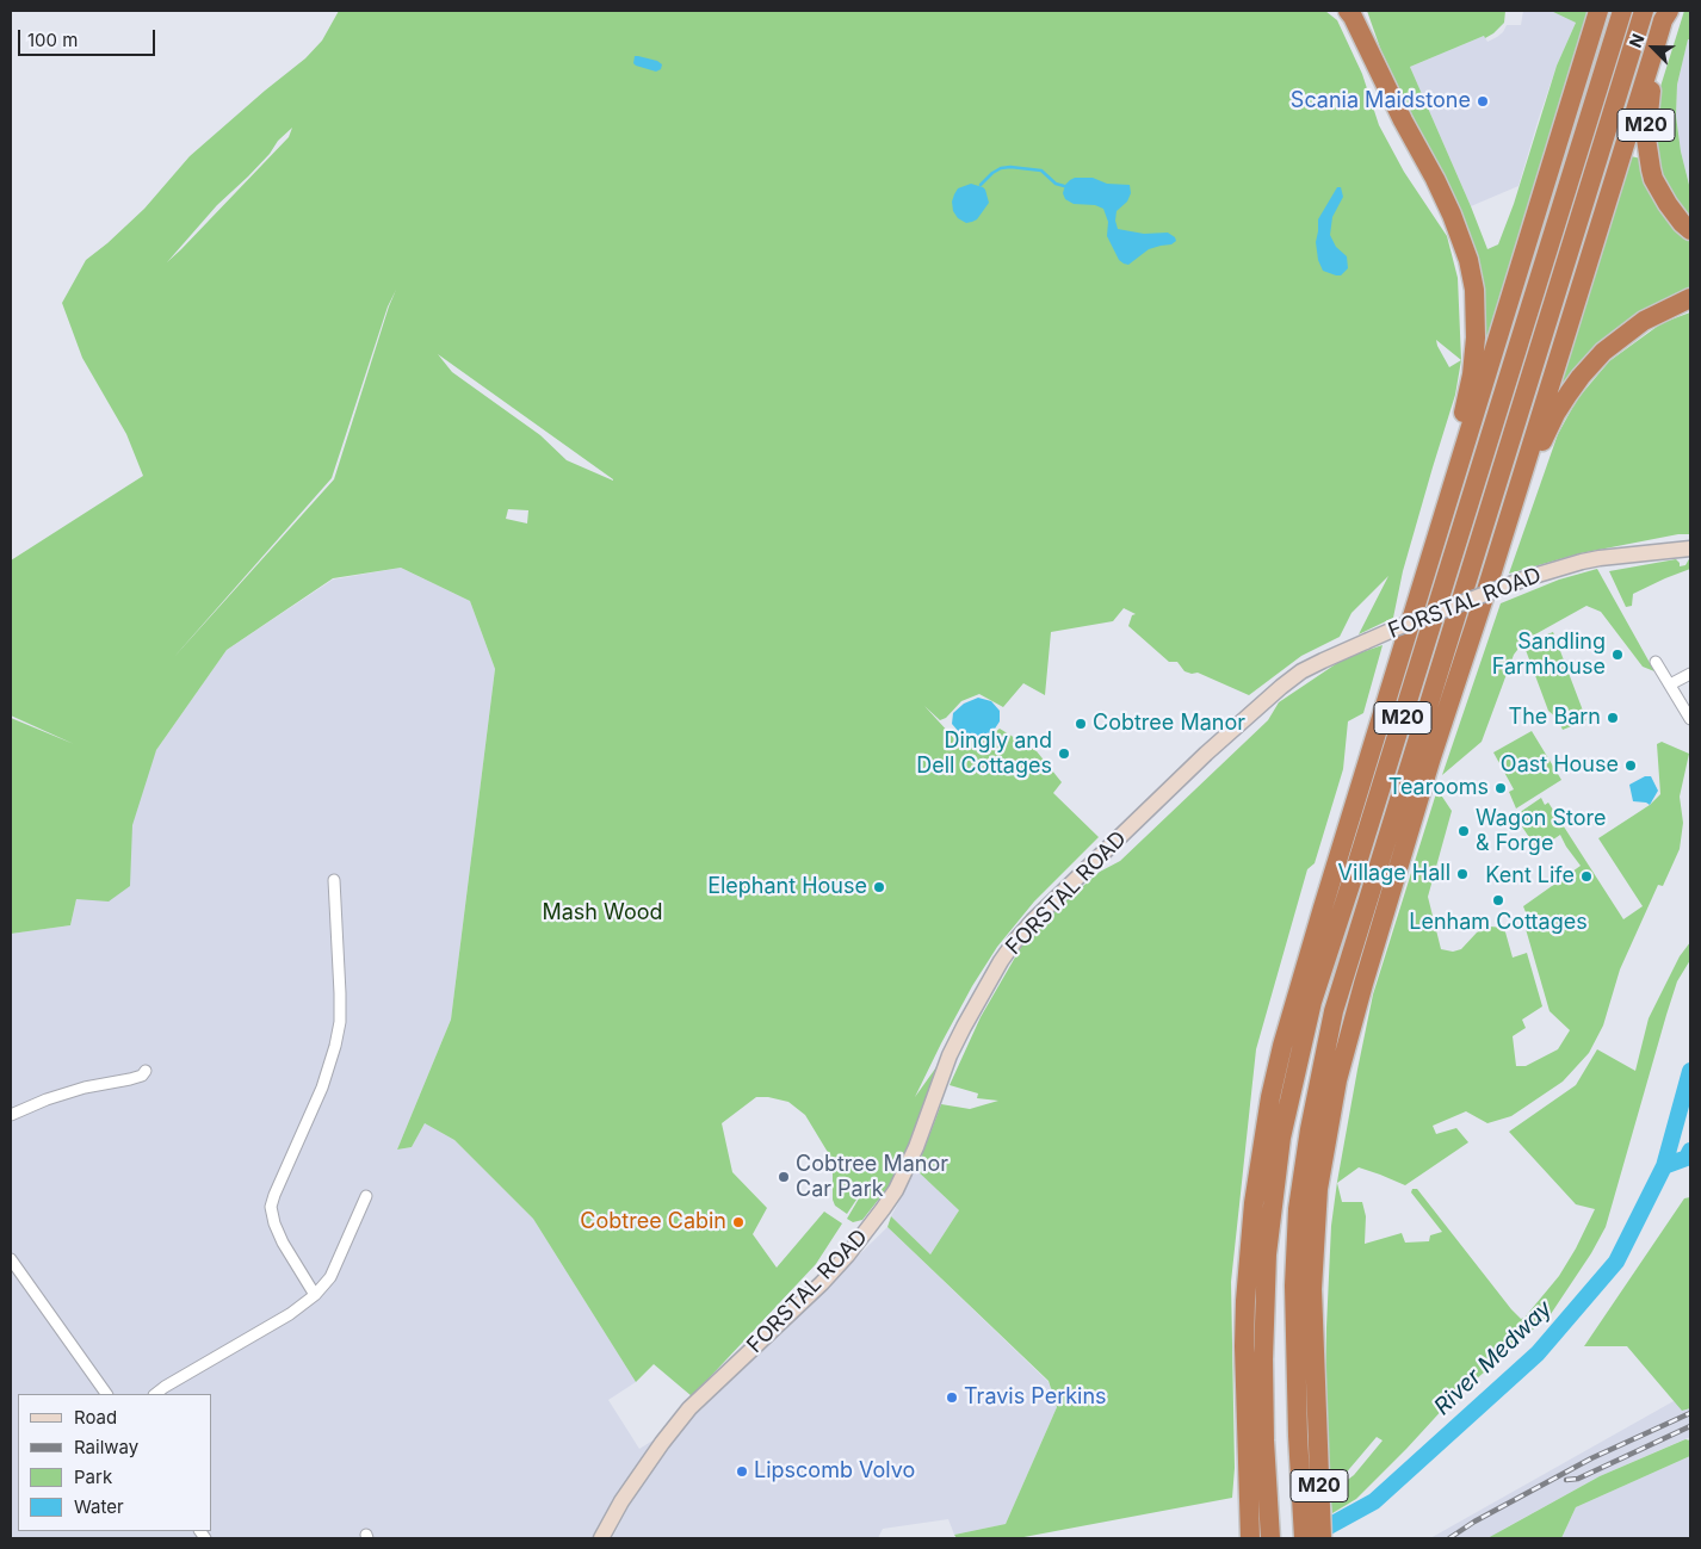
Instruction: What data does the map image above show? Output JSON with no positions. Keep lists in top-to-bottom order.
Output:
{
  "streets": {
    "highway": ["M20"],
    "street": ["FORSTAL ROAD"]
  },
  "water": ["River Medway"],
  "parks": ["Mash Wood"],
  "places": [
    "Scania Maidstone",
    "Sandling Farmhouse",
    "The Barn",
    "Cobtree Manor",
    "Dingly and Dell Cottages",
    "Oast House",
    "Tearooms",
    "Wagon Store & Forge",
    "Village Hall",
    "Kent Life",
    "Elephant House",
    "Lenham Cottages",
    "Cobtree Manor Car Park",
    "Cobtree Cabin",
    "Travis Perkins",
    "Lipscomb Volvo"
  ],
  "legend": [
    "Road",
    "Railway",
    "Park",
    "Water"
  ],
  "scale_bar": "100 m",
  "north": "top left"
}
